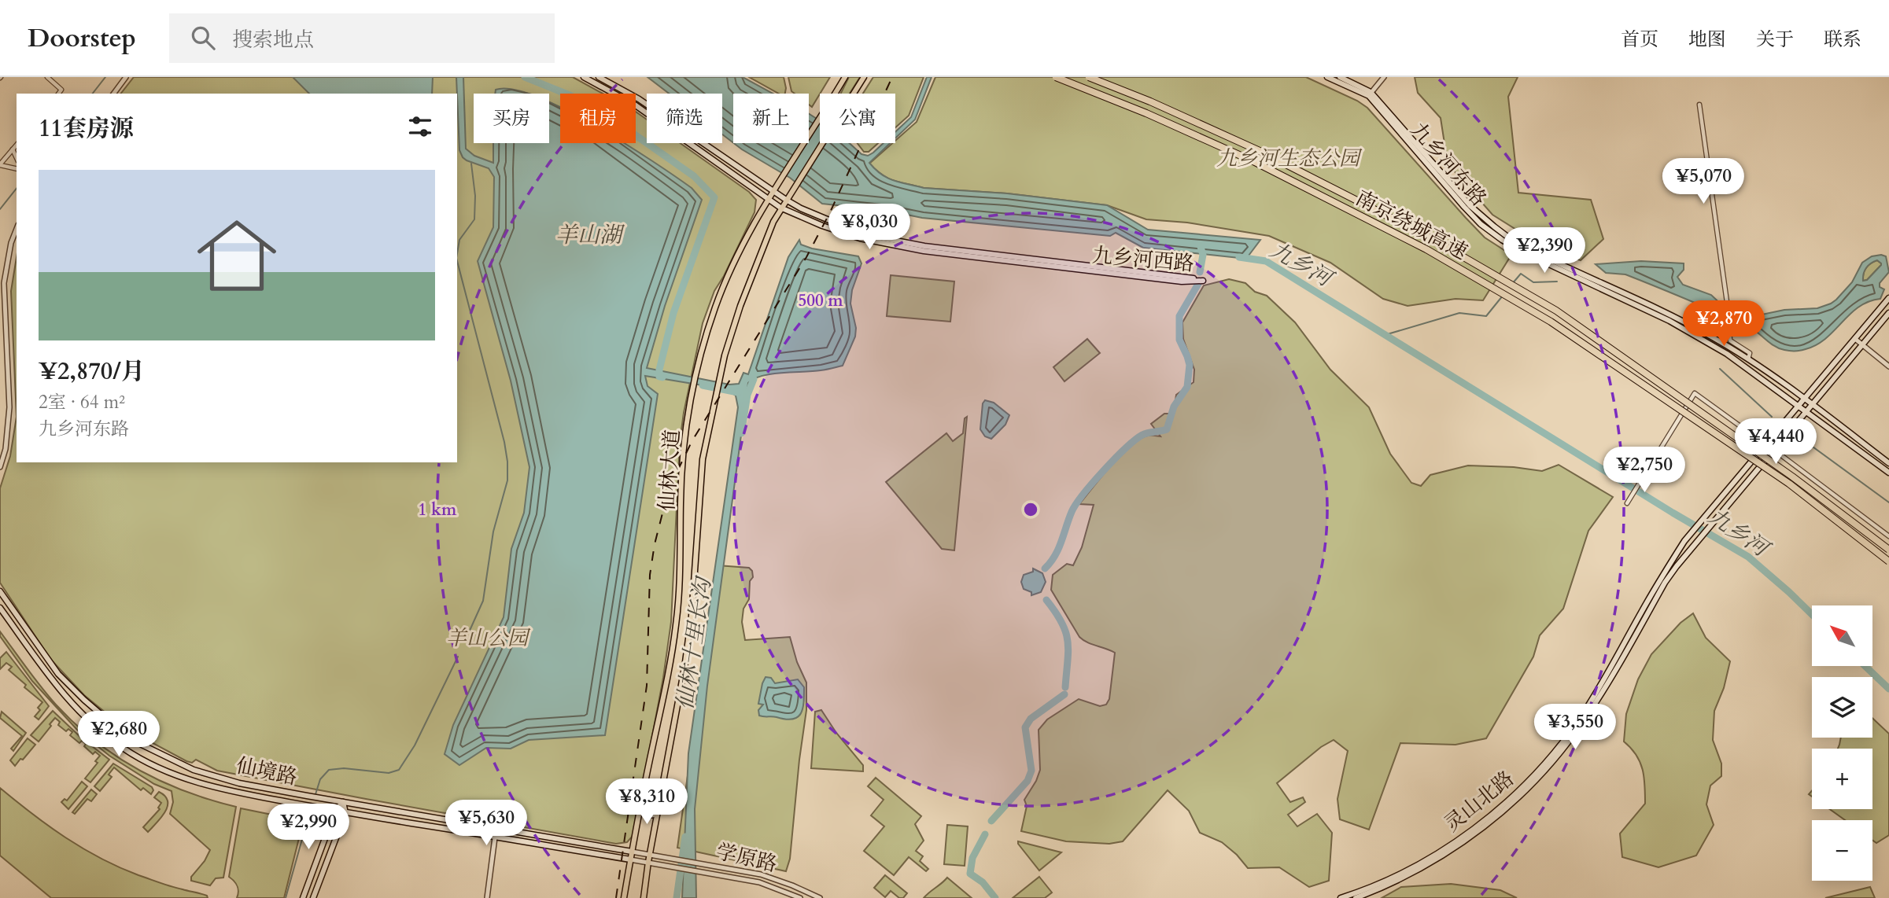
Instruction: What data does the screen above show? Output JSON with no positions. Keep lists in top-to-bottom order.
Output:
{
  "streets": {
    "highway": ["南京绕城高速"],
    "main road": [
      "九乡河东路",
      "九乡河西路",
      "仙林大道",
      "仙境路",
      "灵山北路"
    ],
    "street": ["学原路"]
  },
  "crossings": [
    ["九乡河东路", "灵山北路"],
    ["九乡河西路", "仙林大道"],
    ["仙林大道", "仙境路"],
    ["仙林大道", "学原路"],
    ["仙境路", "学原路"]
  ],
  "water": ["羊山湖", "九乡河", "仙林十里长沟"],
  "parks": ["九乡河生态公园", "羊山公园"],
  "north": "top left",
  "page": {
    "header": "Doorstep",
    "search": "搜索地点",
    "nav": [
      "首页",
      "地图",
      "关于",
      "联系"
    ],
    "chip": [
      "买房",
      "租房",
      "筛选",
      "新上",
      "公寓"
    ],
    "heading": "11套房源",
    "price": [
      "¥5,070",
      "¥8,030",
      "¥2,390",
      "¥2,870",
      "¥4,440",
      "¥2,750",
      "¥3,550",
      "¥2,680",
      "¥8,310",
      "¥5,630",
      "¥2,990"
    ],
    "list": [
      {
        "name": "¥2,870/月",
        "note": "2室 · 64 m² · 九乡河东路"
      }
    ],
    "map_buttons": ["+", "−"]
  },
  "rings": ["500 m", "1 km"]
}
